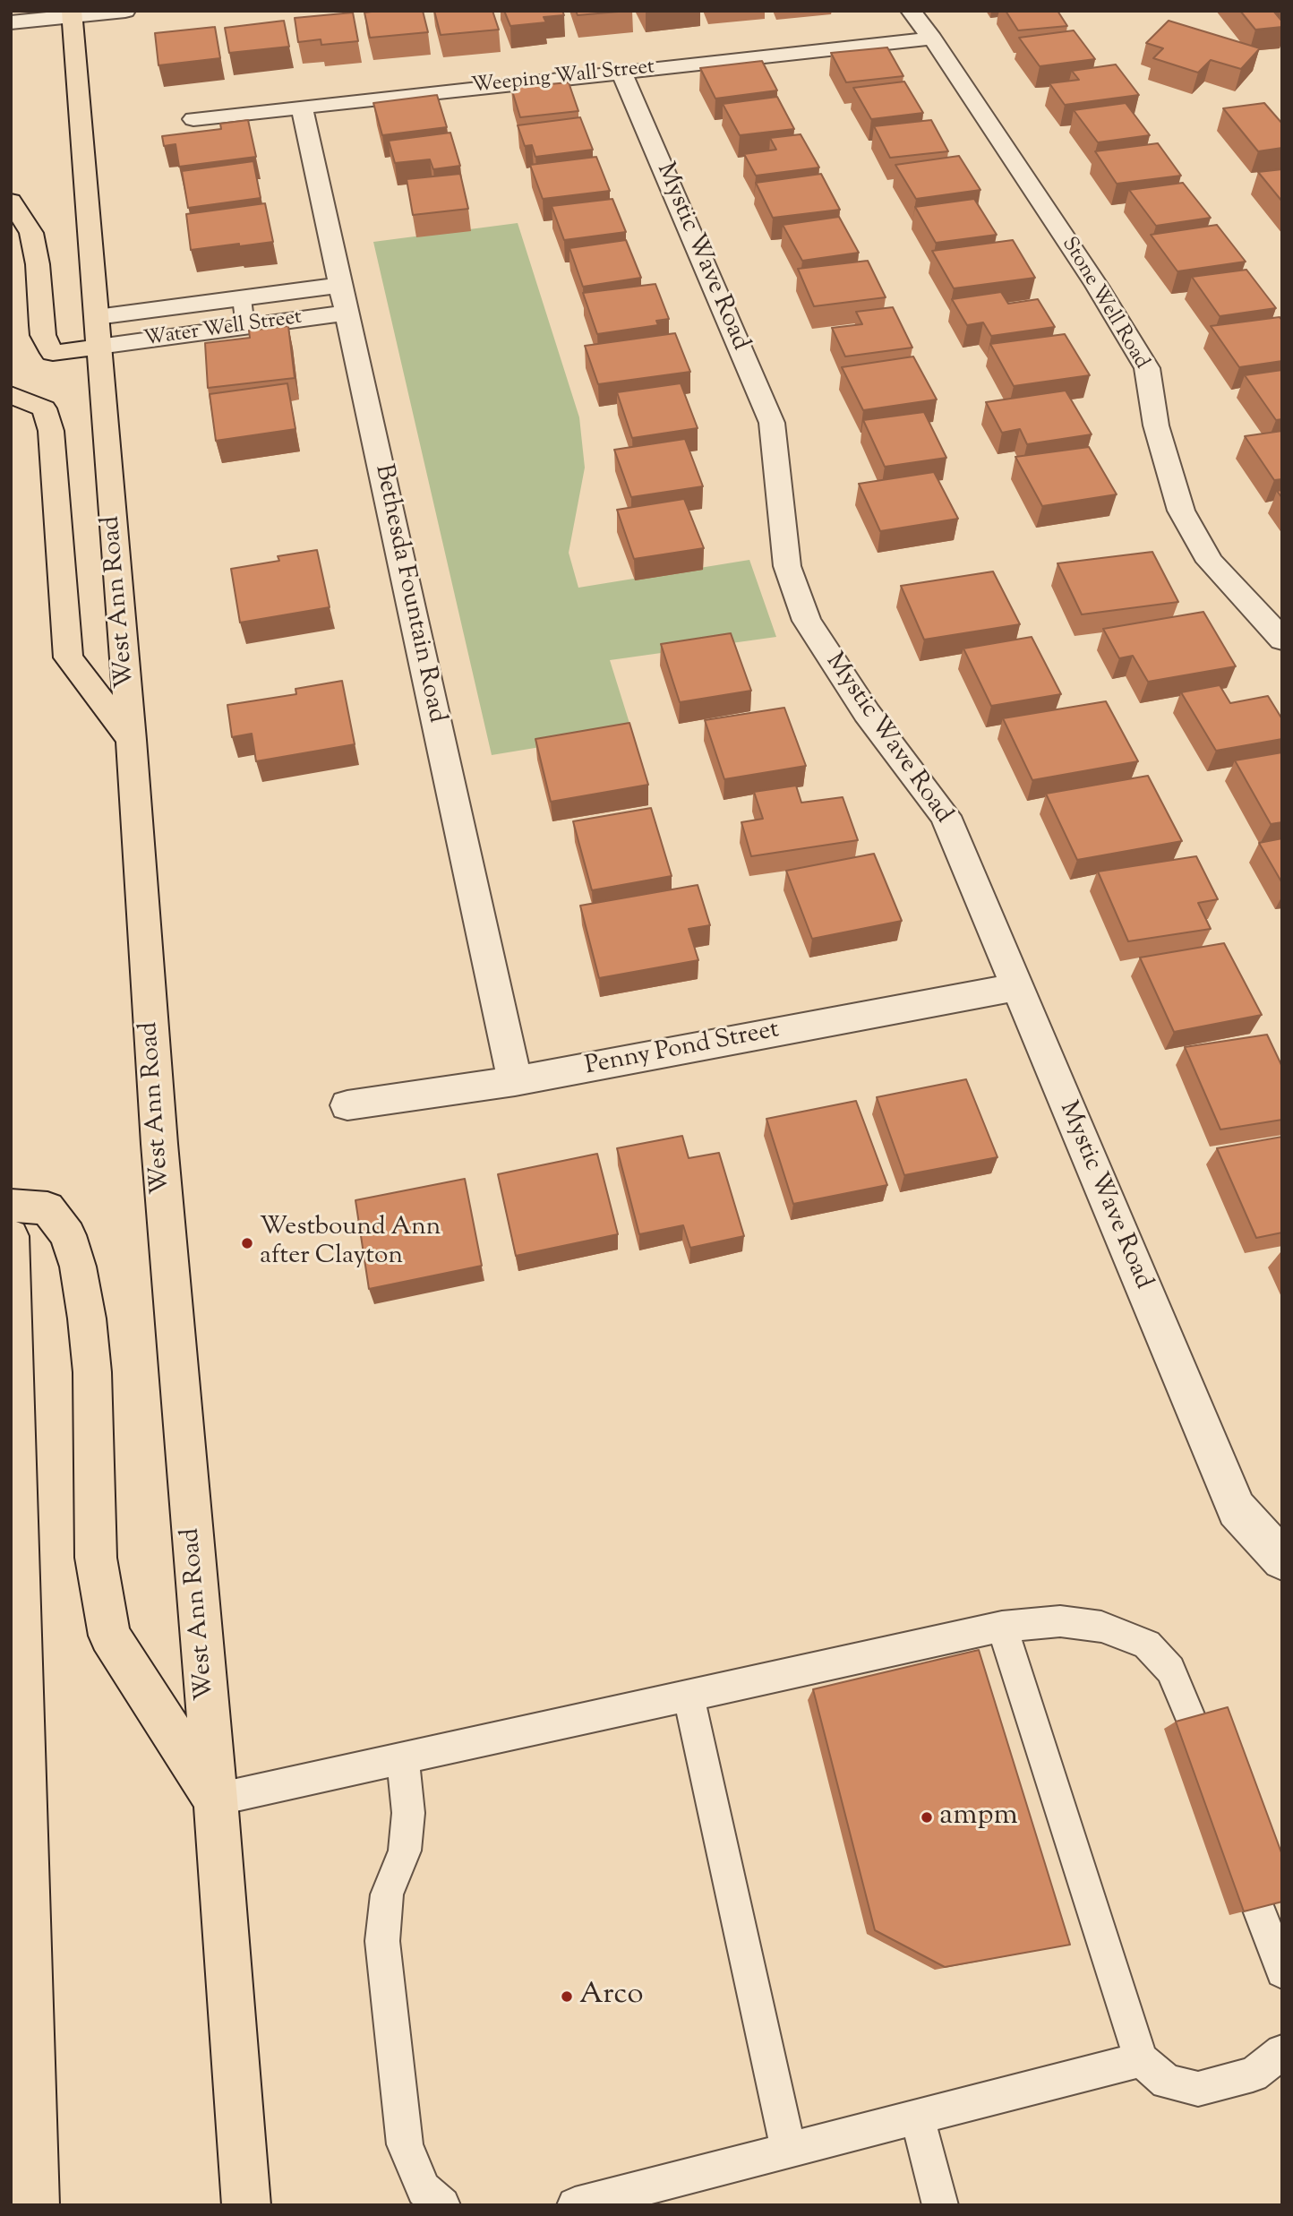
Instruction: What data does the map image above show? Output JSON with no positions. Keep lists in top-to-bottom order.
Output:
{
  "streets": {
    "main road": ["West Ann Road"],
    "street": [
      "Weeping Wall Street",
      "Mystic Wave Road",
      "Stone Well Road",
      "Water Well Street",
      "Bethesda Fountain Road",
      "Penny Pond Street"
    ]
  },
  "crossings": [
    ["Weeping Wall Street", "Mystic Wave Road"],
    ["Weeping Wall Street", "Stone Well Road"],
    ["Weeping Wall Street", "Bethesda Fountain Road"],
    ["Mystic Wave Road", "Penny Pond Street"],
    ["Water Well Street", "Bethesda Fountain Road"],
    ["Water Well Street", "West Ann Road"],
    ["Bethesda Fountain Road", "Penny Pond Street"]
  ],
  "places": ["Westbound Ann after Clayton", "ampm", "Arco"]
}
